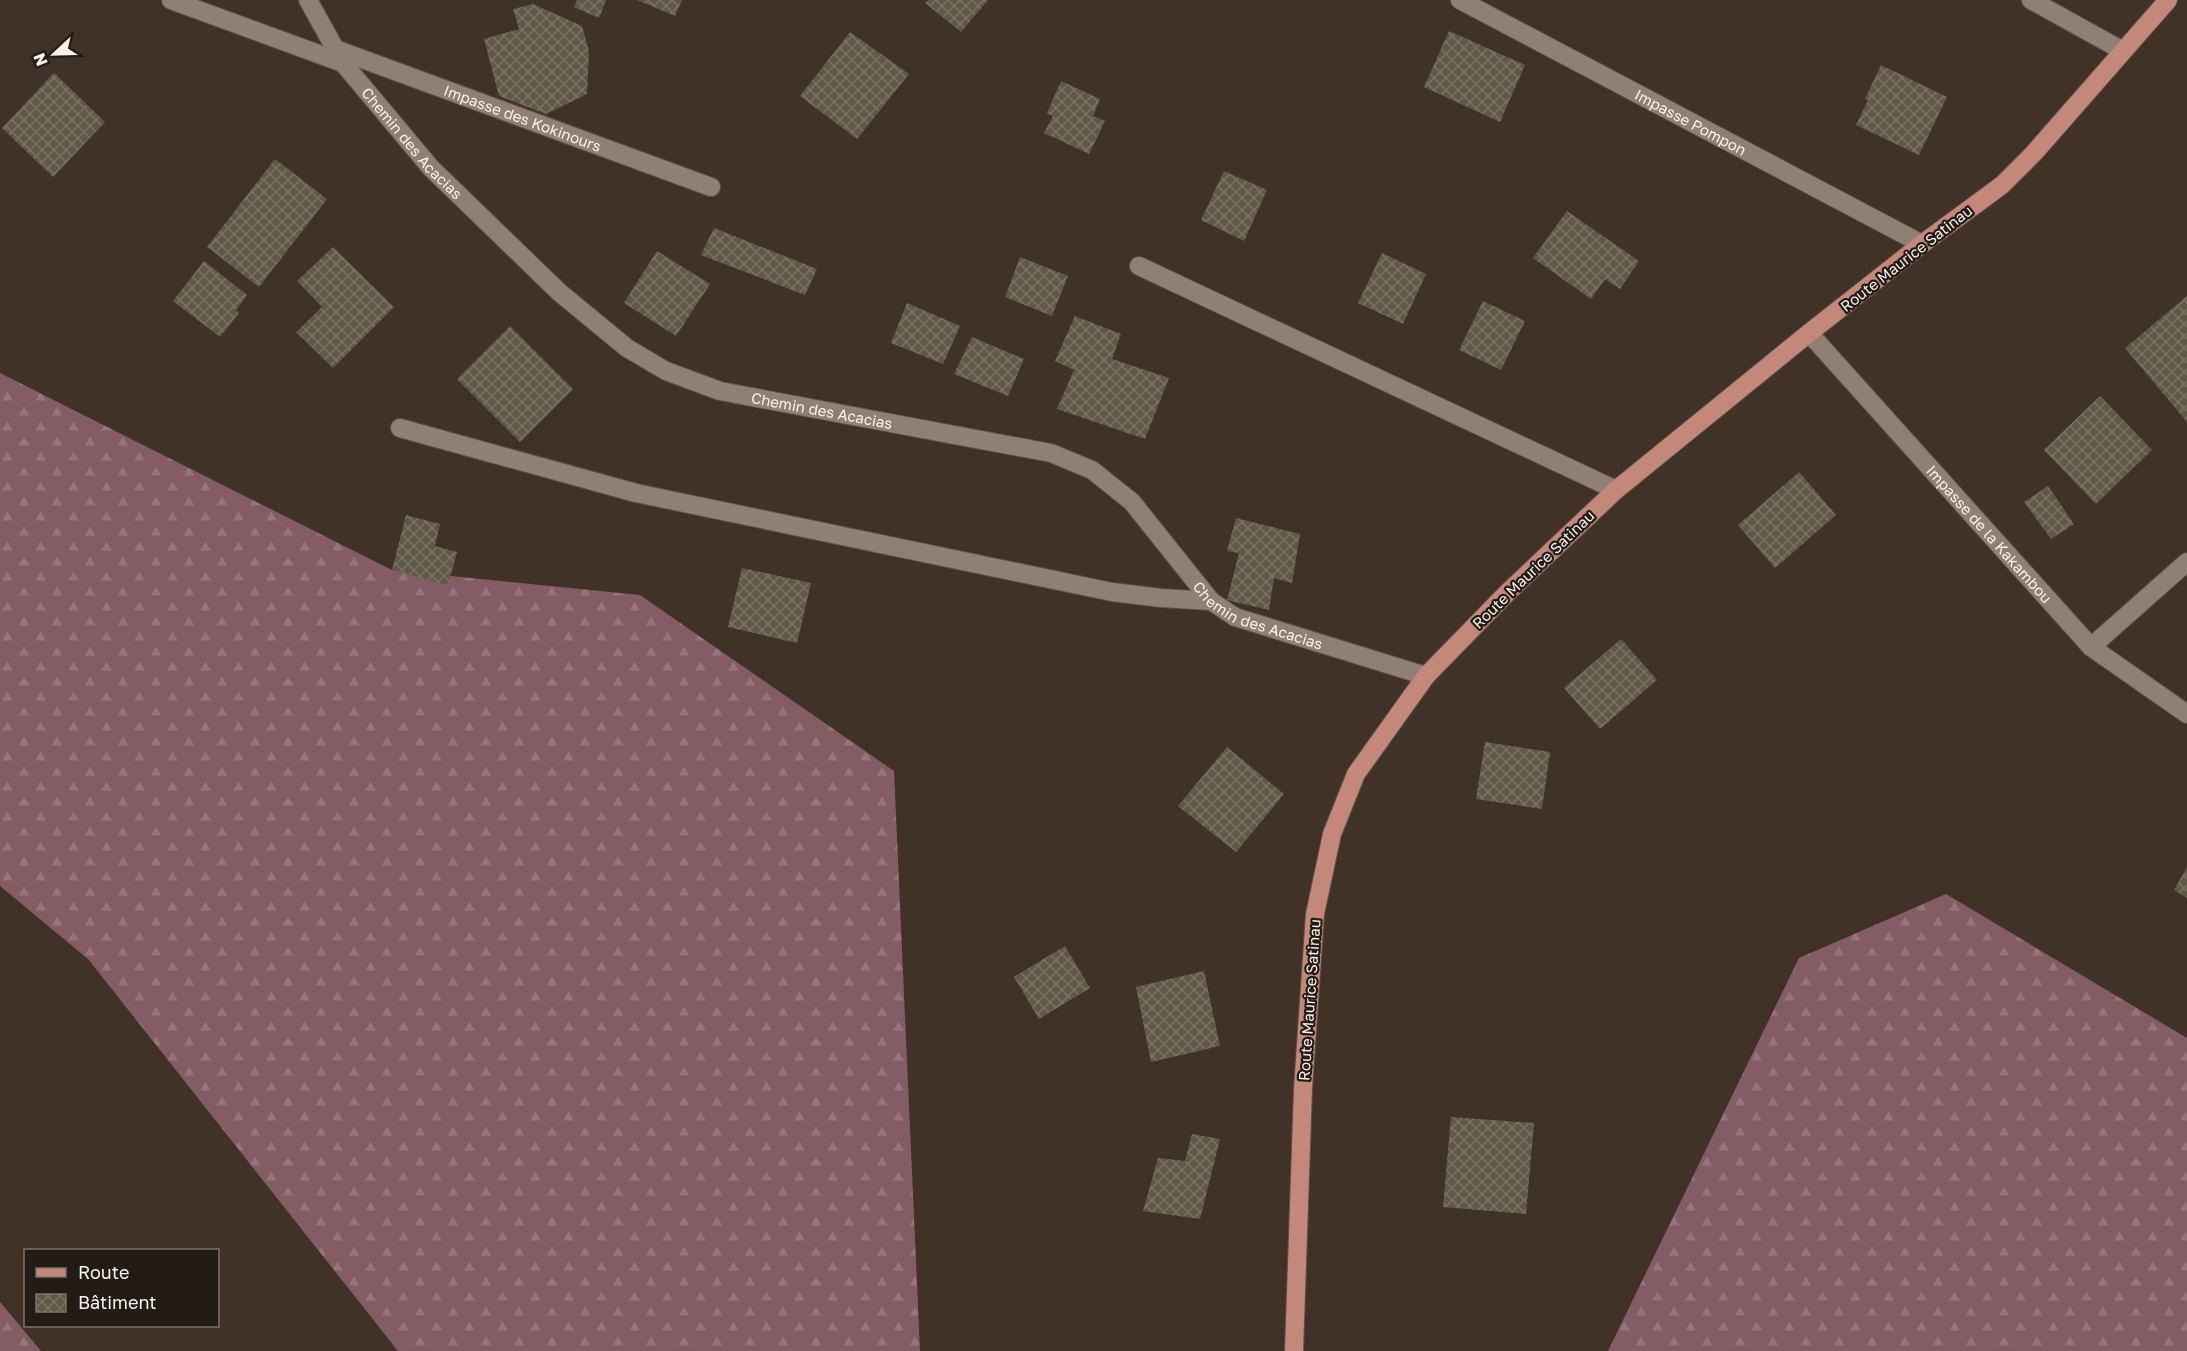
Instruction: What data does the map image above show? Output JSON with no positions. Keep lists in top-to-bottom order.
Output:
{
  "streets": {
    "main road": ["Route Maurice Satinau"],
    "street": [
      "Impasse des Kokinours",
      "Impasse Pompon",
      "Chemin des Acacias",
      "Impasse de la Kakambou"
    ]
  },
  "crossings": [
    ["Impasse des Kokinours", "Chemin des Acacias"],
    ["Impasse Pompon", "Route Maurice Satinau"],
    ["Chemin des Acacias", "Route Maurice Satinau"],
    ["Route Maurice Satinau", "Impasse de la Kakambou"]
  ],
  "legend": ["Route", "Bâtiment"],
  "north": "left"
}
